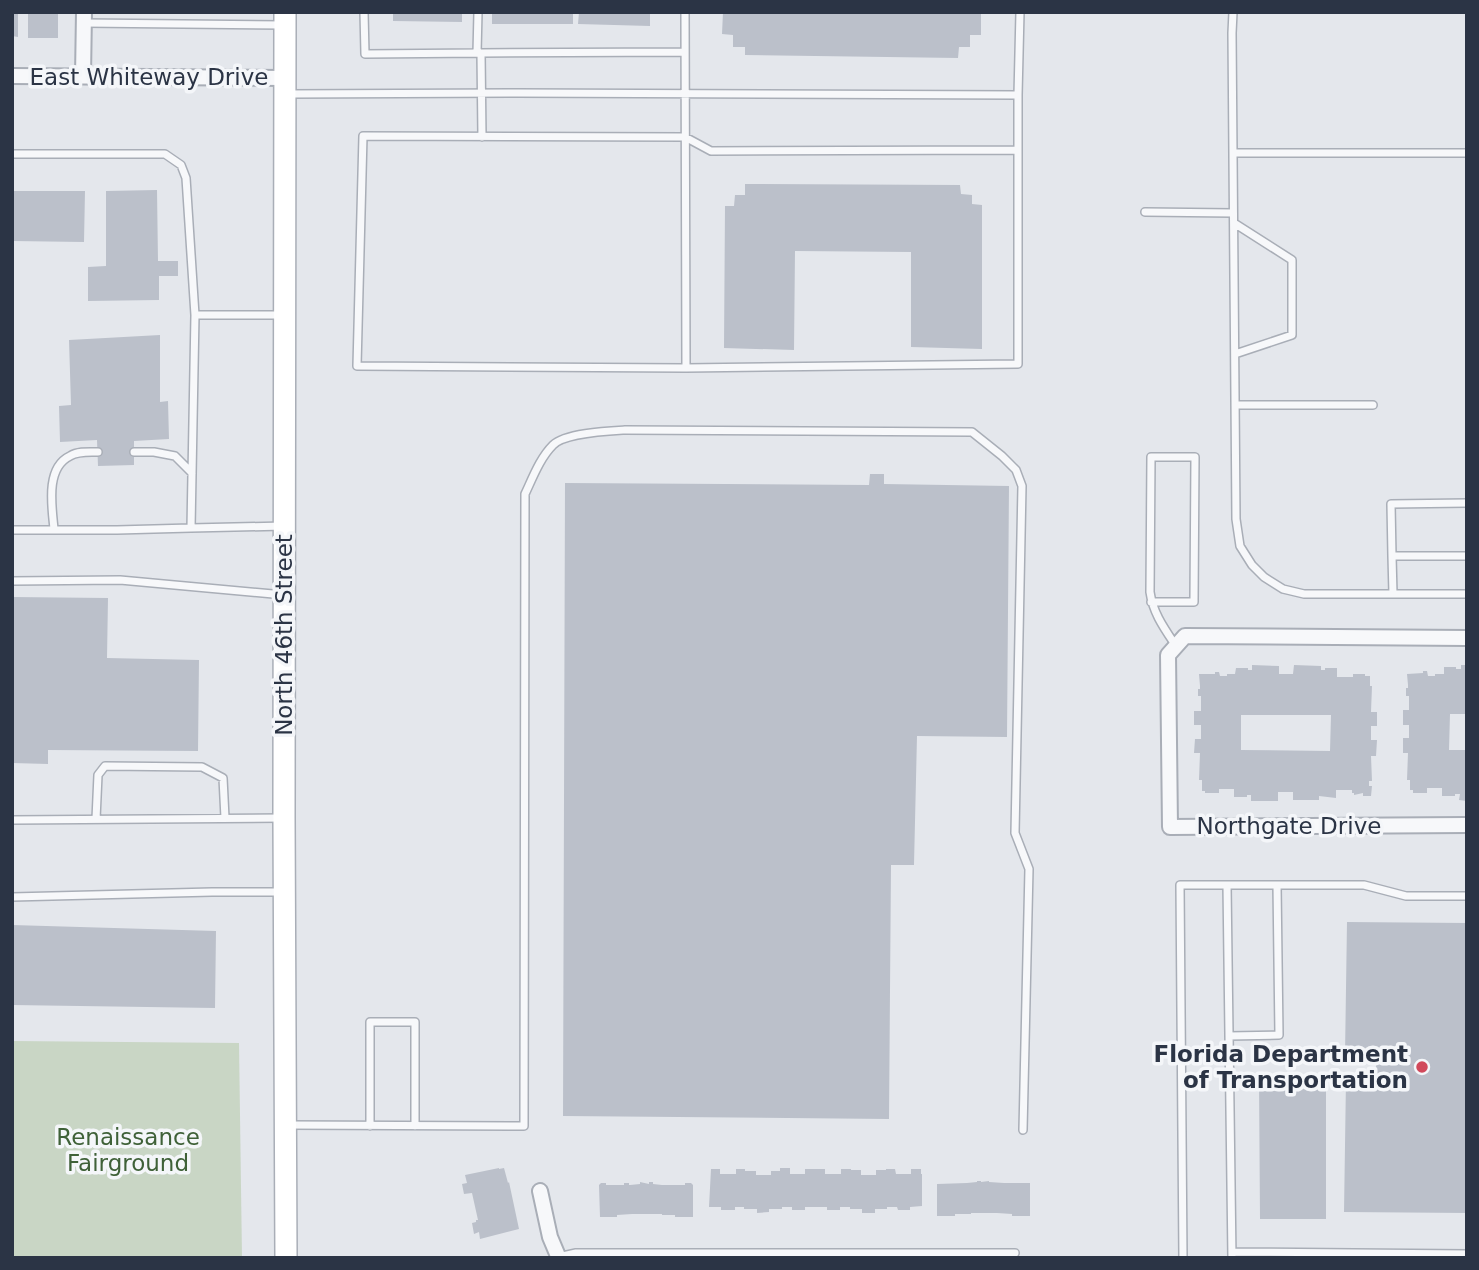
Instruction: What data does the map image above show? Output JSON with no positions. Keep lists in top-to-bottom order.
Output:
{
  "streets": {
    "street": ["East Whiteway Drive", "North 46th Street", "Northgate Drive"]
  },
  "crossings": [
    ["East Whiteway Drive", "North 46th Street"]
  ],
  "parks": ["Renaissance Fairground"],
  "places": ["Florida Department of Transportation"]
}
